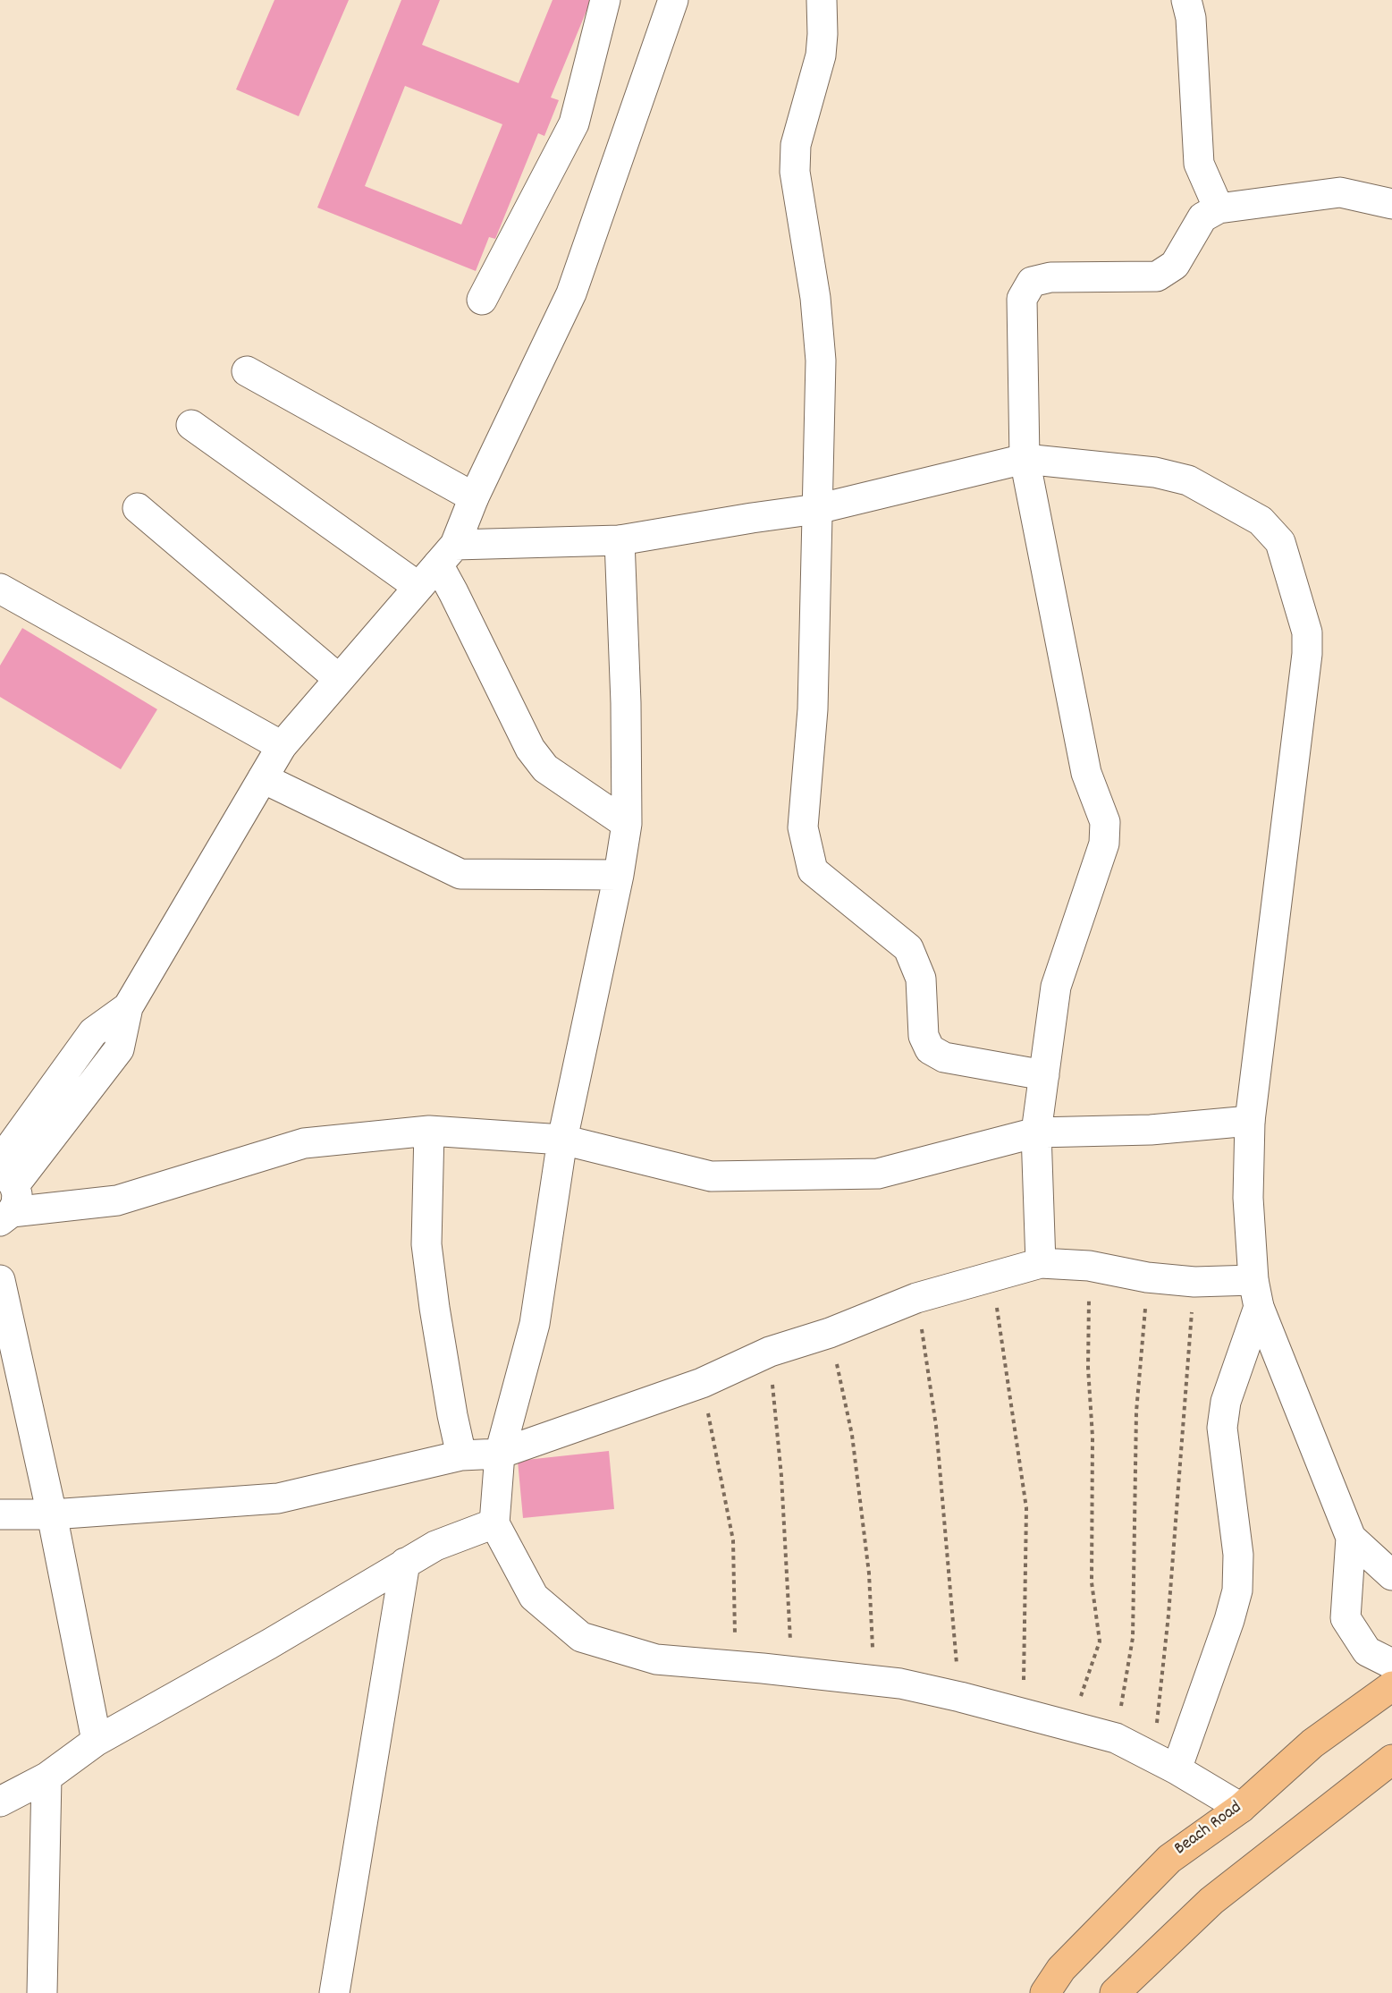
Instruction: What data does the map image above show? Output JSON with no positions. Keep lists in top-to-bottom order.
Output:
{
  "streets": {
    "main road": ["Beach Road"]
  }
}
